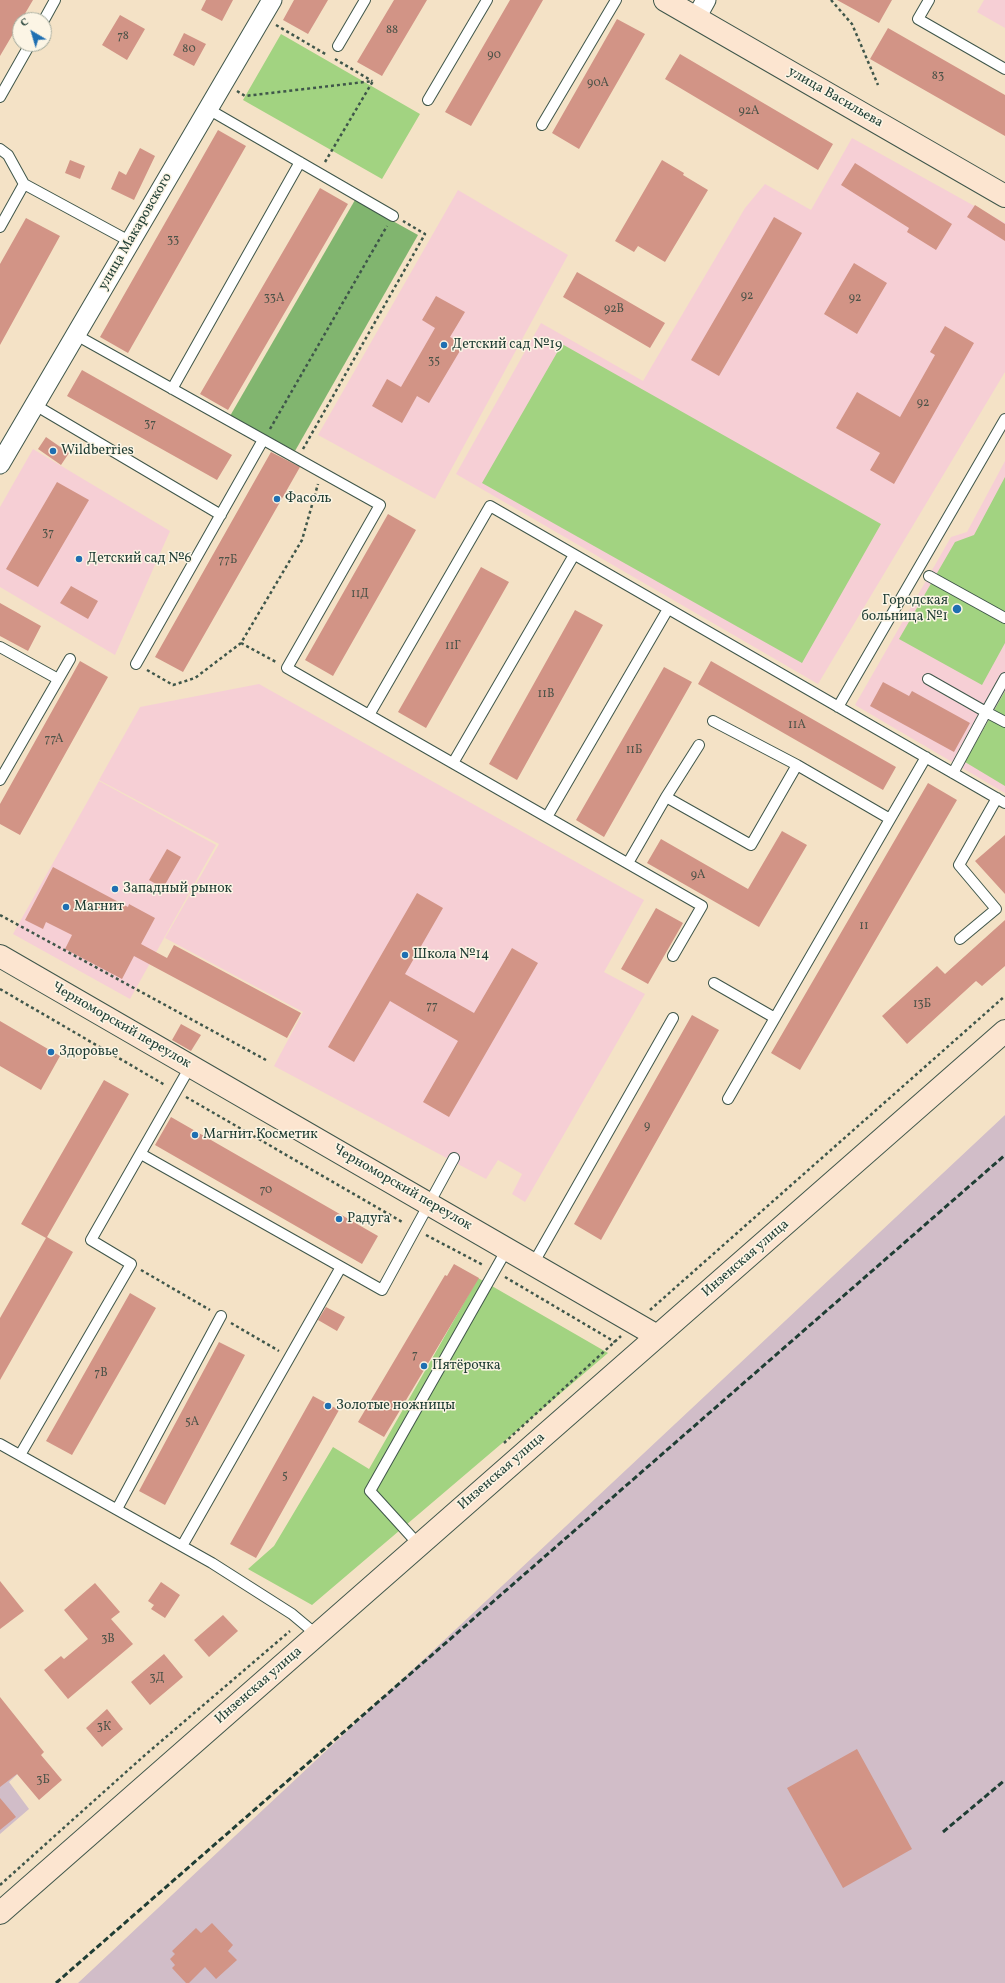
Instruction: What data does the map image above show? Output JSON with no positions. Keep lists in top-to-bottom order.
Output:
{
  "streets": {
    "street": [
      "улица Васильева",
      "улица Макаровского",
      "Черноморский переулок",
      "Инзенская улица"
    ]
  },
  "crossings": [
    ["Черноморский переулок", "Инзенская улица"]
  ],
  "places": [
    "Детский сад №19",
    "Wildberries",
    "Фасоль",
    "Детский сад №6",
    "Городская больница №1",
    "Западный рынок",
    "Магнит",
    "Школа №14",
    "Здоровье",
    "Магнит Косметик",
    "Радуга",
    "Пятёрочка",
    "Золотые ножницы"
  ],
  "house_numbers": [
    "88",
    "78",
    "80",
    "90",
    "83",
    "90А",
    "92А",
    "33",
    "92",
    "33А",
    "92",
    "92В",
    "35",
    "92",
    "37",
    "37",
    "77Б",
    "11Д",
    "11Г",
    "11В",
    "11А",
    "77А",
    "11Б",
    "9А",
    "11",
    "13Б",
    "77",
    "9",
    "70",
    "7",
    "7В",
    "5А",
    "5",
    "3В",
    "3Д",
    "3К",
    "3Б"
  ],
  "north": "top left"
}
